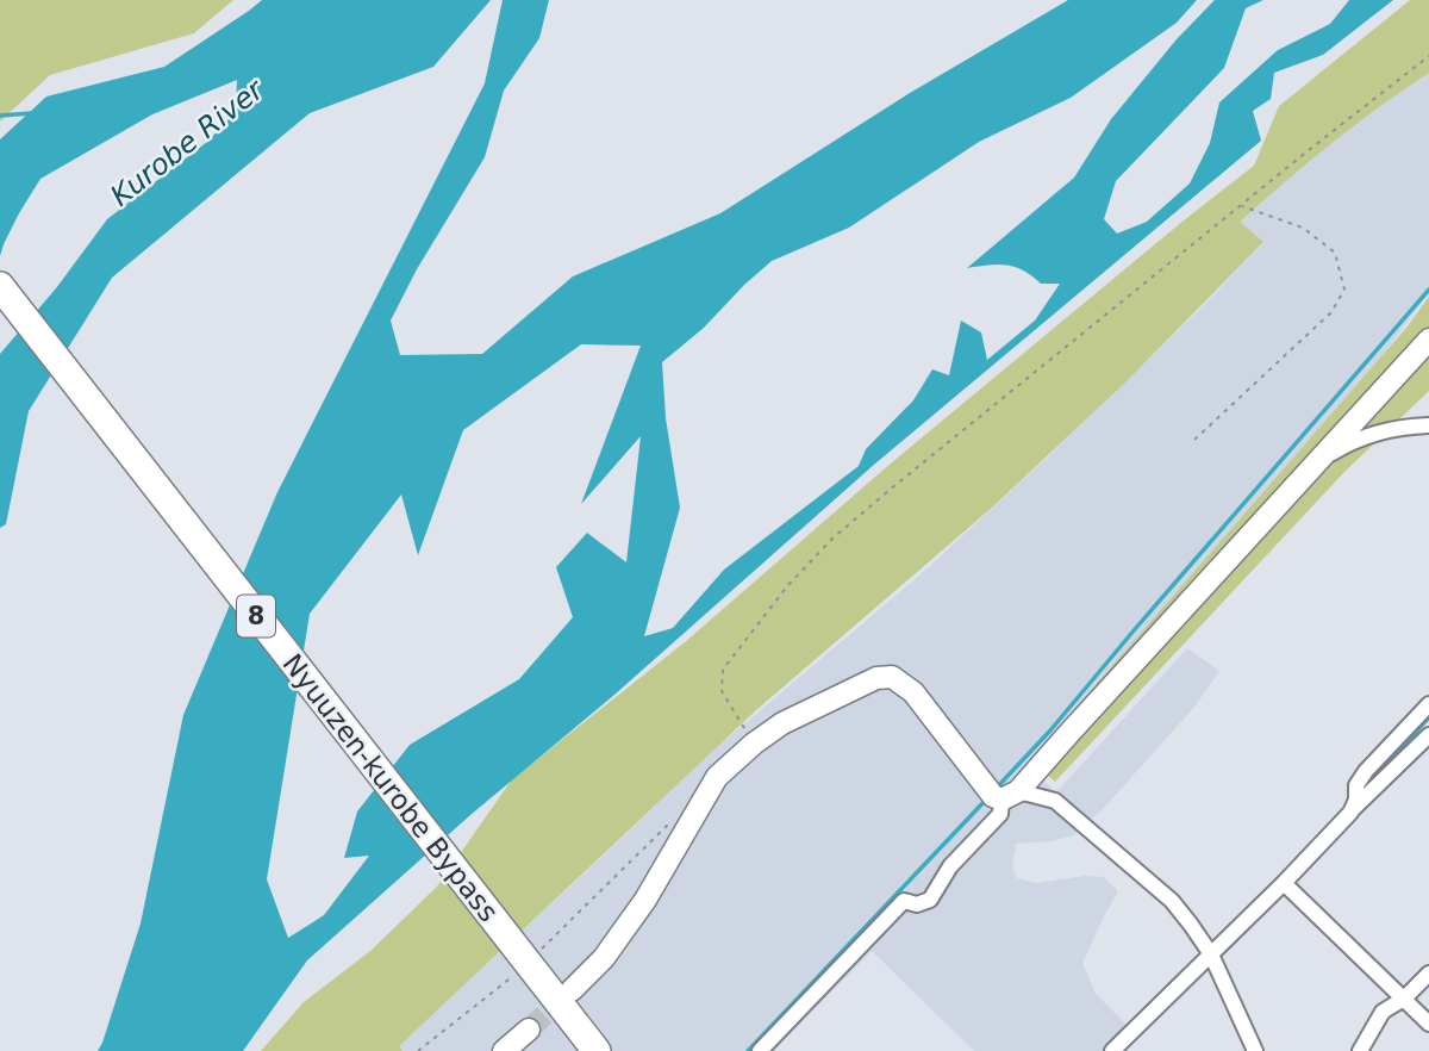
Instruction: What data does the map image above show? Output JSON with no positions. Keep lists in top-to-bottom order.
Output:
{
  "streets": {
    "highway": ["8", "Nyuuzen-kurobe Bypass"]
  },
  "water": ["Kurobe River"]
}
